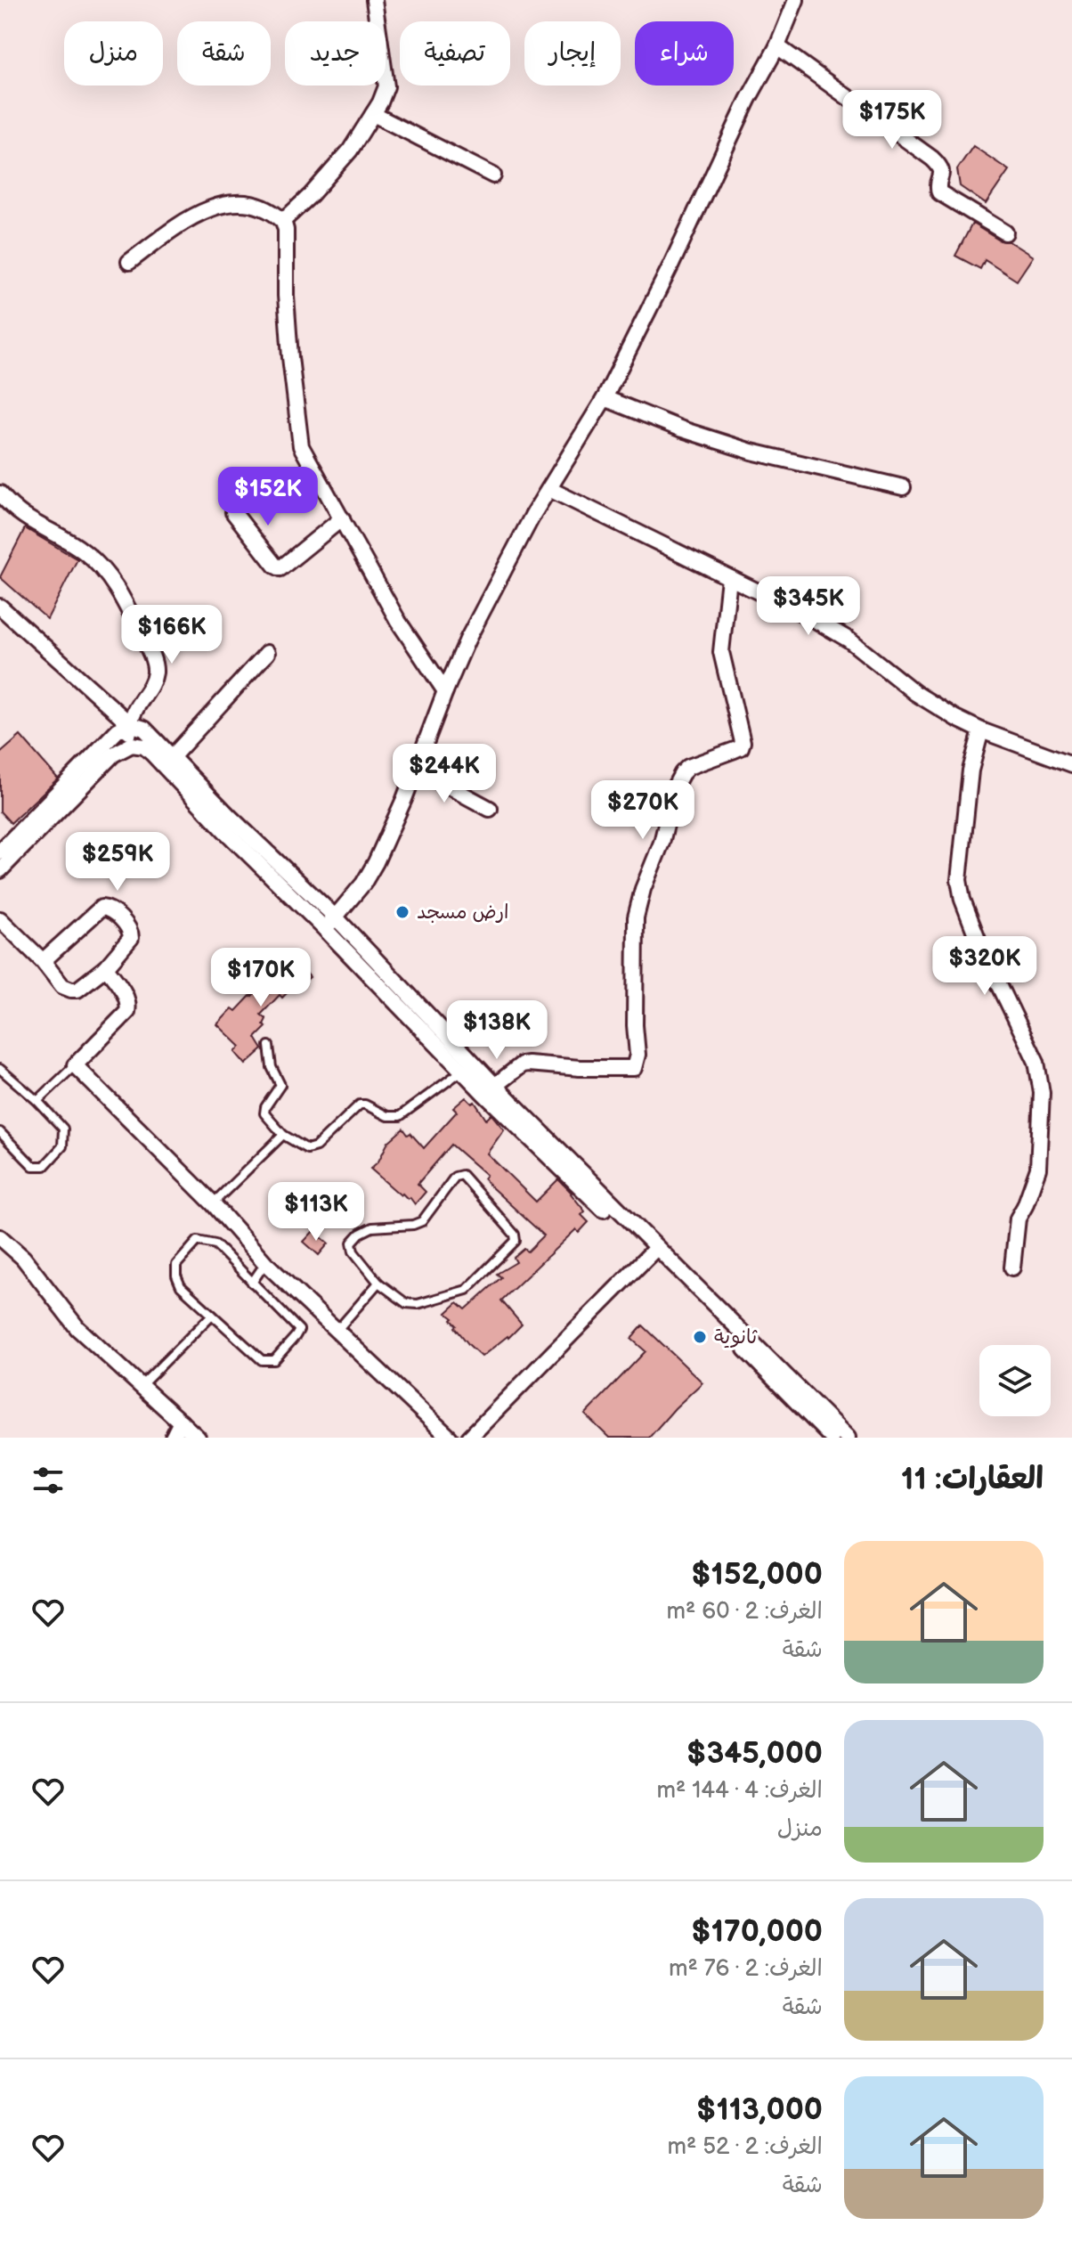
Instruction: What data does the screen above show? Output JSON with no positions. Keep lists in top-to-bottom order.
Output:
{
  "places": ["ارض مسجد", "ثانوية"],
  "page": {
    "chip": [
      "شراء",
      "إيجار",
      "تصفية",
      "جديد",
      "شقة",
      "منزل"
    ],
    "price": [
      "$175K",
      "$152K",
      "$345K",
      "$166K",
      "$244K",
      "$270K",
      "$259K",
      "$320K",
      "$170K",
      "$138K",
      "$113K"
    ],
    "heading": "العقارات: 11",
    "list": [
      {
        "name": "$152,000",
        "note": "الغرف: 2 · 60 m² · شقة"
      },
      {
        "name": "$345,000",
        "note": "الغرف: 4 · 144 m² · منزل"
      },
      {
        "name": "$170,000",
        "note": "الغرف: 2 · 76 m² · شقة"
      },
      {
        "name": "$113,000",
        "note": "الغرف: 2 · 52 m² · شقة"
      }
    ]
  }
}
